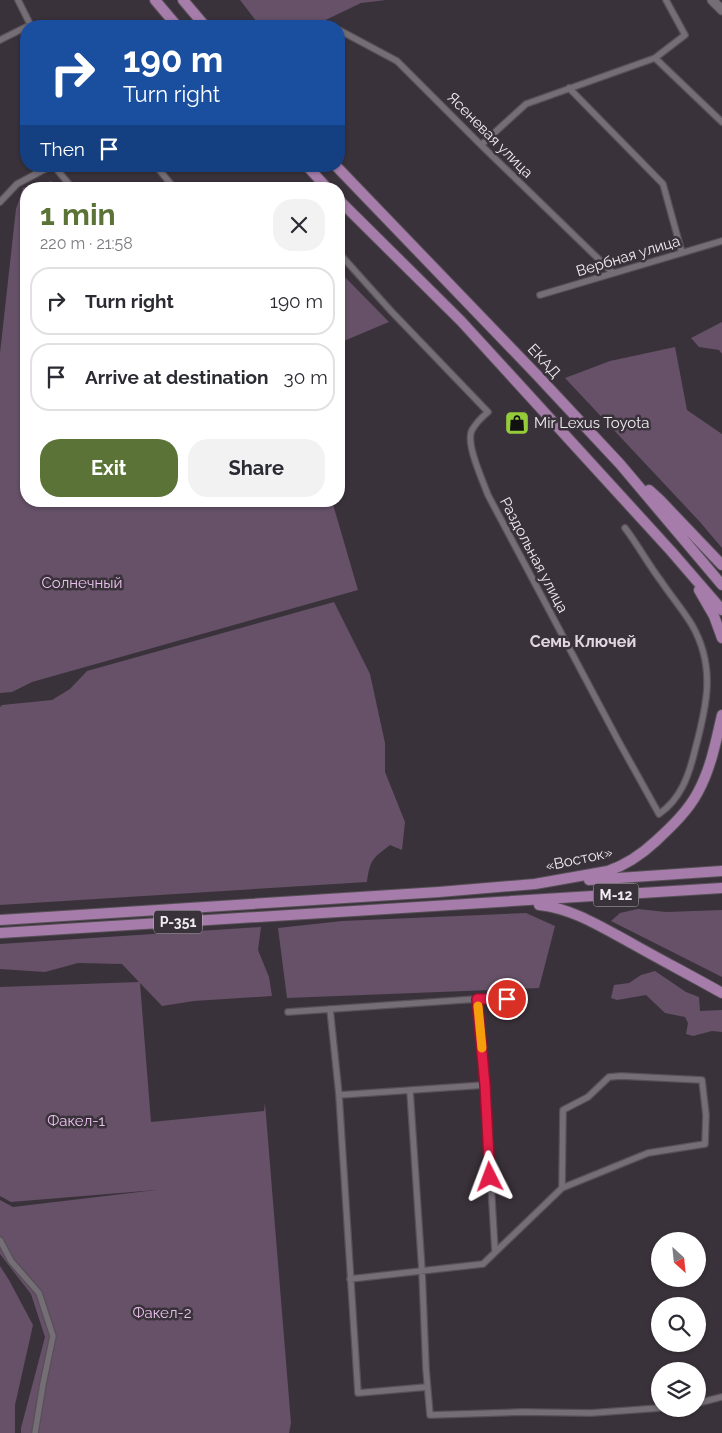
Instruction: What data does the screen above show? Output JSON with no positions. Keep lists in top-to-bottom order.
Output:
{
  "streets": {
    "highway": [
      "ЕКАД",
      "«Восток»",
      "М-12",
      "Р-351"
    ],
    "street": ["Ясеневая улица", "Вербная улица", "Раздольная улица"]
  },
  "crossings": [
    ["Ясеневая улица", "Вербная улица"],
    ["М-12", "Р-351"]
  ],
  "districts": ["Семь Ключей"],
  "parks": ["Солнечный", "Факел-1", "Факел-2"],
  "places": {
    "shop": ["Mir Lexus Toyota"]
  },
  "north": "bottom right",
  "page": {
    "turn": ["190 m", "Turn right"],
    "then": "Then",
    "heading": ["1 min", "220 m · 21:58"],
    "list": [
      {
        "name": "Turn right",
        "value": "190 m"
      },
      {
        "name": "Arrive at destination",
        "value": "30 m"
      }
    ],
    "buttons": ["Exit", "Share"]
  }
}
